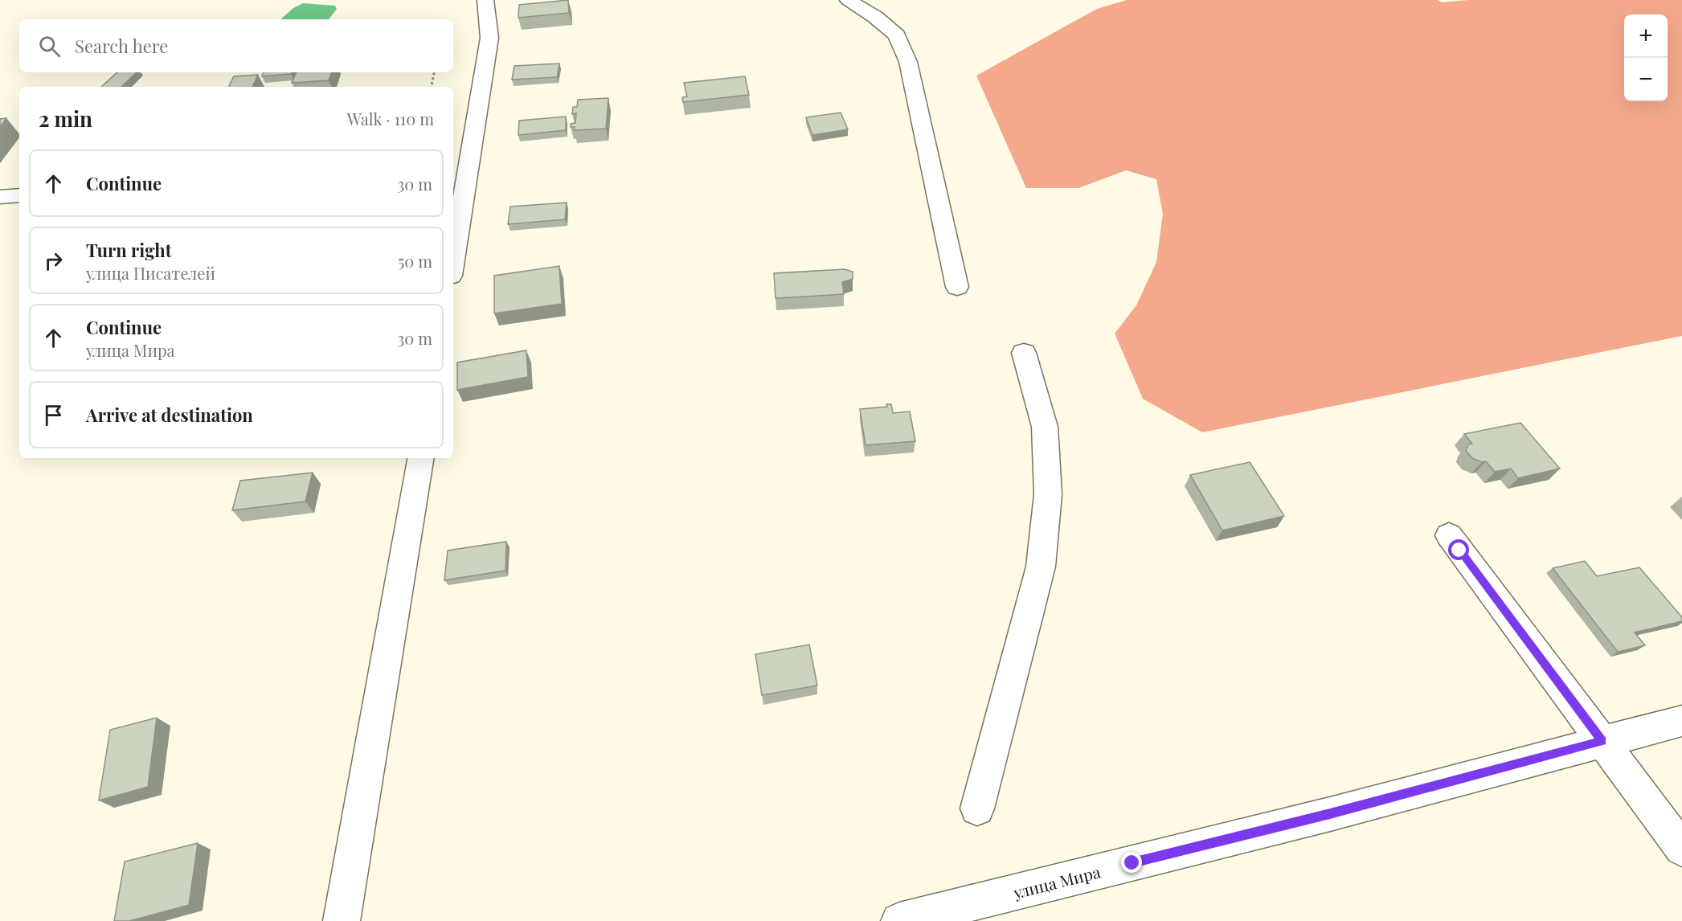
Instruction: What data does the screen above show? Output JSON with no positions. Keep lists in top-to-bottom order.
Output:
{
  "streets": {
    "street": ["улица Мира"]
  },
  "page": {
    "map_buttons": ["+", "−"],
    "search": "Search here",
    "heading": ["2 min", "Walk · 110 m"],
    "list": [
      ["Continue", "30 m"],
      ["Turn right", "улица Писателей", "50 m"],
      ["Continue", "улица Мира", "30 m"],
      "Arrive at destination"
    ]
  }
}
